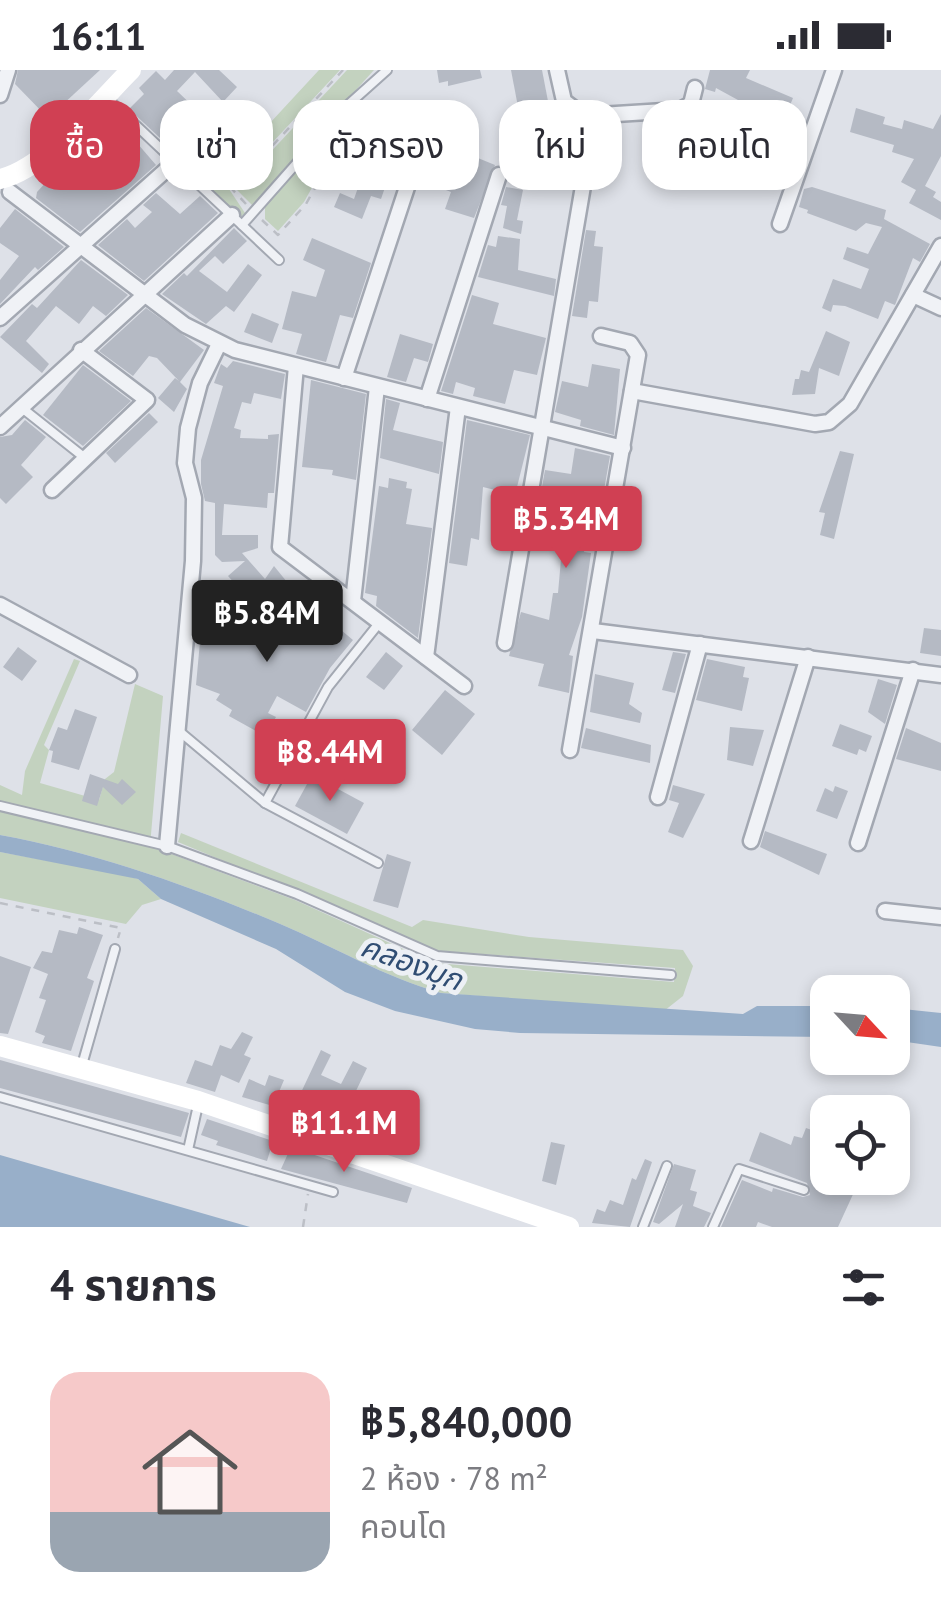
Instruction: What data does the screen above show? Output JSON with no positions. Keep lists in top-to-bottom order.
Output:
{
  "water": ["คลองมุก"],
  "north": "bottom right",
  "page": {
    "status": "16:11",
    "chip": [
      "ซื้อ",
      "เช่า",
      "ตัวกรอง",
      "ใหม่",
      "คอนโด"
    ],
    "price": [
      "฿5.34M",
      "฿5.84M",
      "฿8.44M",
      "฿11.1M"
    ],
    "heading": "4 รายการ",
    "list": [
      {
        "name": "฿5,840,000",
        "note": "2 ห้อง · 78 m² · คอนโด"
      }
    ]
  }
}
